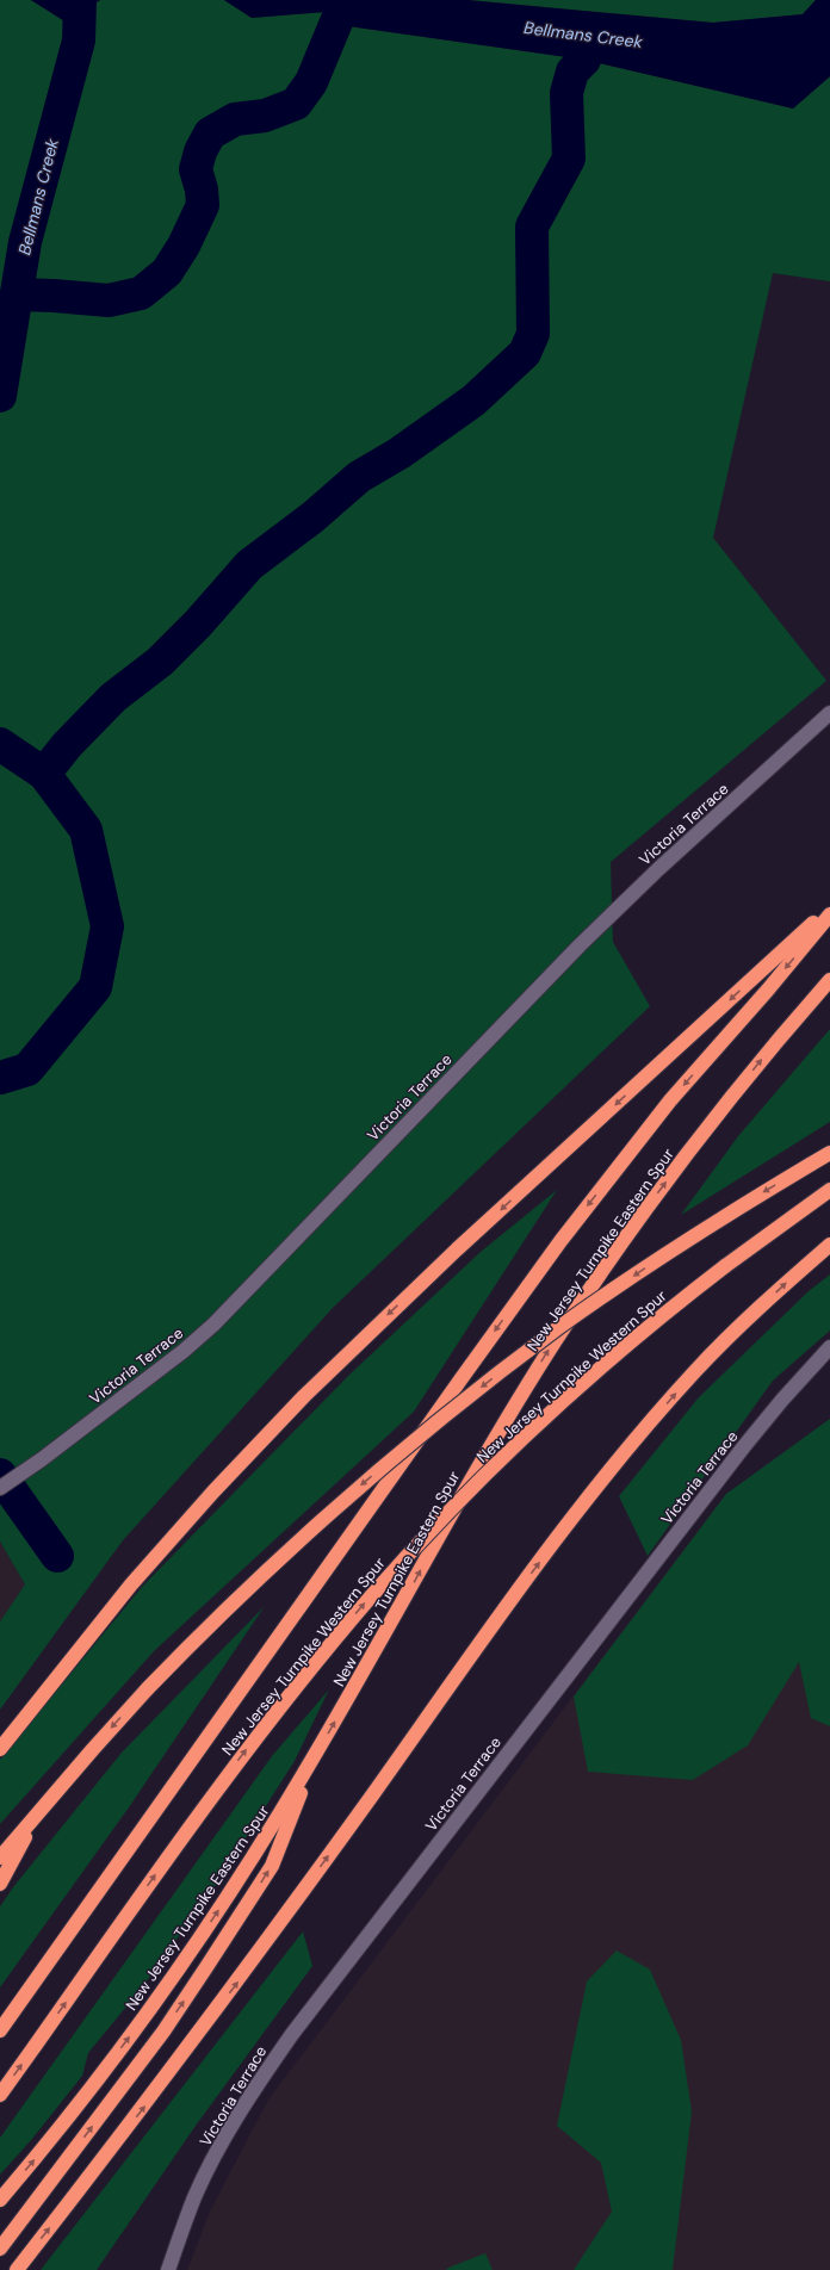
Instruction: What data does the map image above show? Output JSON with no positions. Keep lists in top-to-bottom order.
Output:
{
  "streets": {
    "highway": ["New Jersey Turnpike Eastern Spur", "New Jersey Turnpike Western Spur"],
    "street": ["Victoria Terrace"]
  },
  "water": ["Bellmans Creek"]
}
